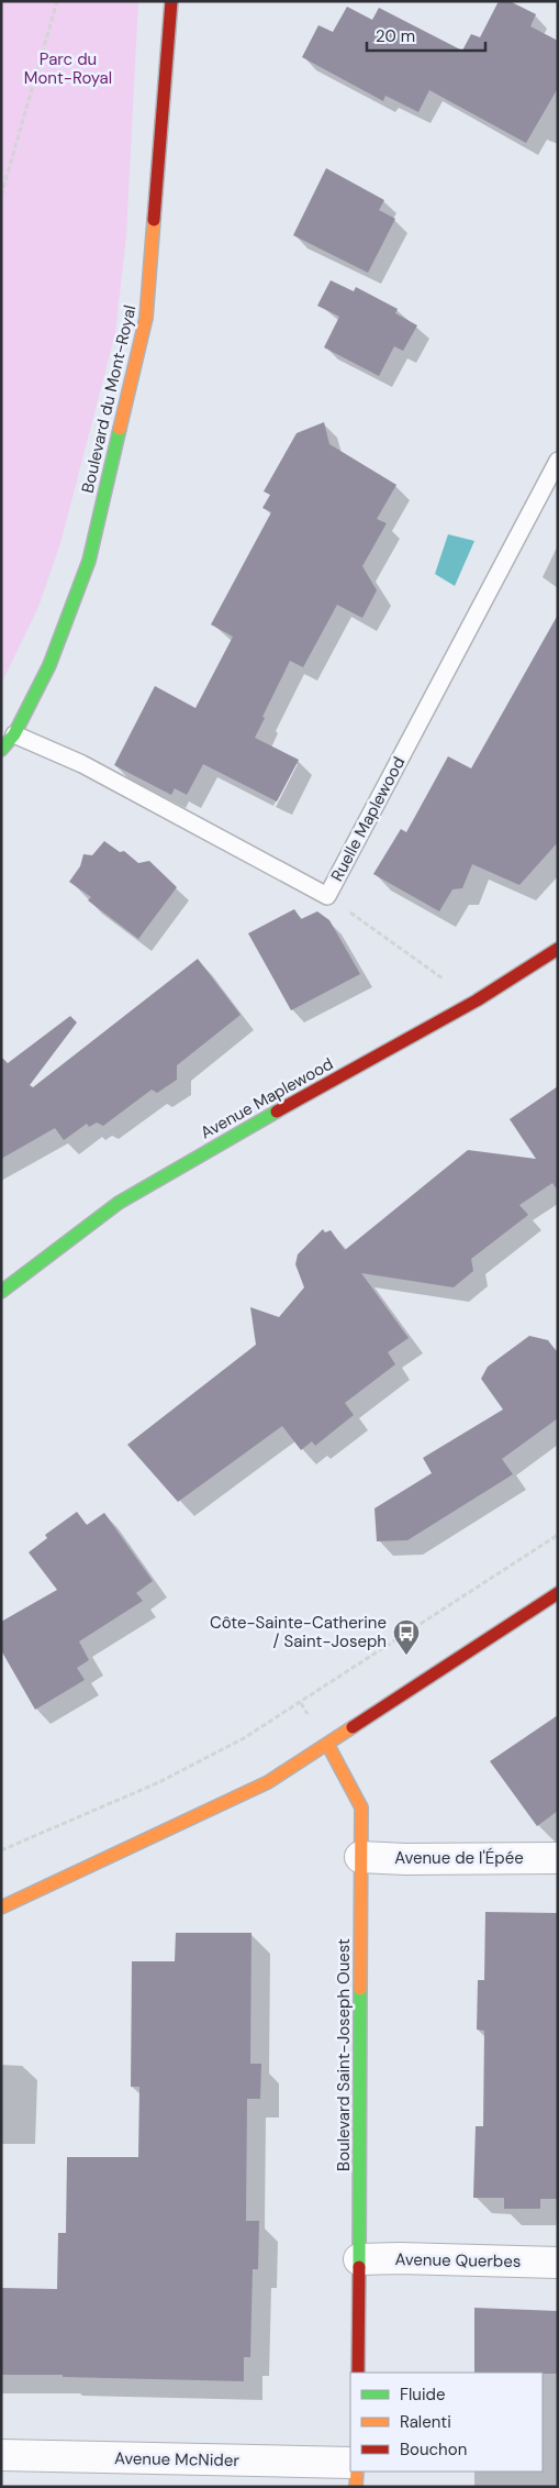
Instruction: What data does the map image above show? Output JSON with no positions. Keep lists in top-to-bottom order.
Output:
{
  "streets": {
    "street": [
      "Boulevard du Mont-Royal",
      "Avenue Maplewood",
      "Avenue de l'Épée",
      "Boulevard Saint-Joseph Ouest",
      "Avenue Querbes",
      "Avenue McNider"
    ],
    "lane": ["Ruelle Maplewood"]
  },
  "crossings": [
    ["Boulevard du Mont-Royal", "Ruelle Maplewood"],
    ["Avenue de l'Épée", "Boulevard Saint-Joseph Ouest"],
    ["Boulevard Saint-Joseph Ouest", "Avenue Querbes"]
  ],
  "parks": ["Parc du Mont-Royal"],
  "places": {
    "bus stop": ["Côte-Sainte-Catherine / Saint-Joseph"]
  },
  "legend": ["Fluide", "Ralenti", "Bouchon"],
  "scale_bar": "20 m"
}
